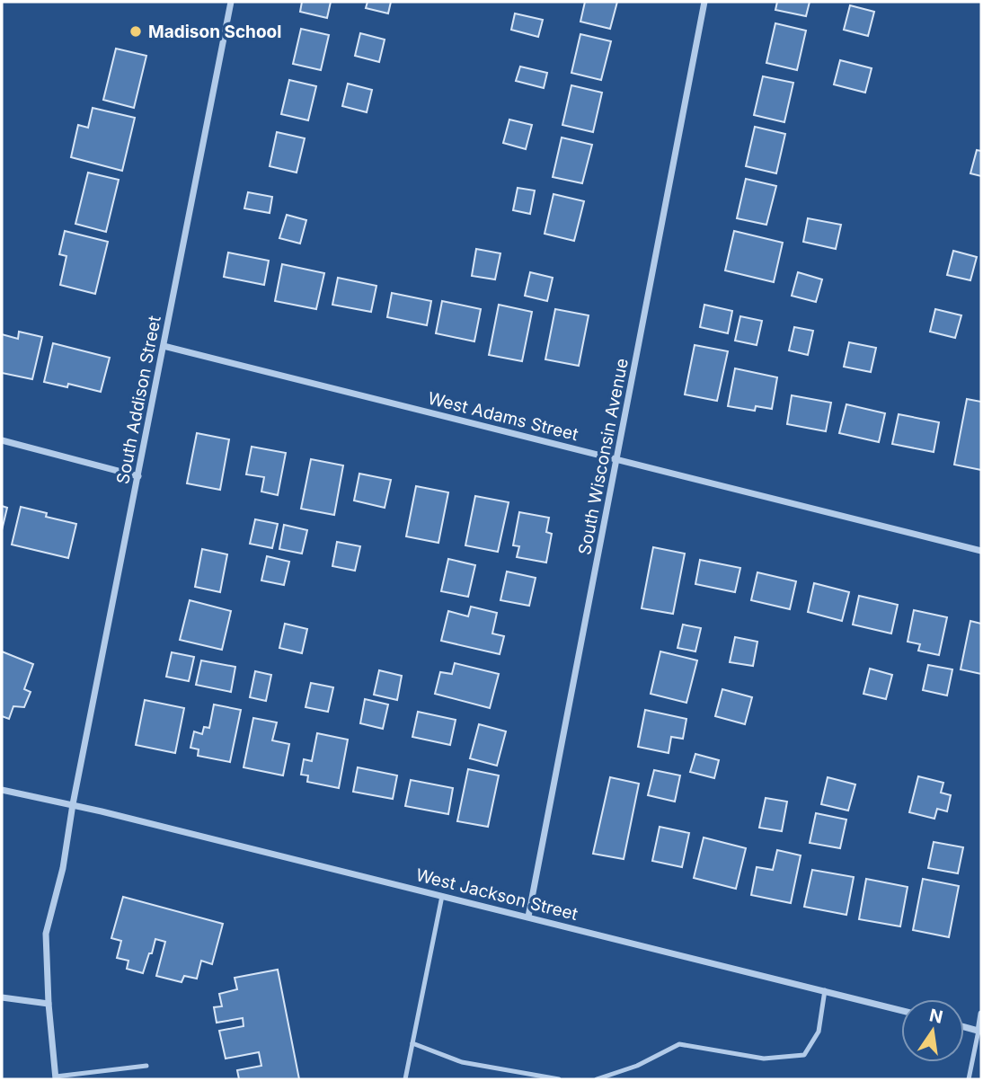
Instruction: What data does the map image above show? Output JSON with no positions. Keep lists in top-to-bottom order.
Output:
{
  "streets": {
    "street": [
      "South Addison Street",
      "West Adams Street",
      "South Wisconsin Avenue",
      "West Jackson Street"
    ]
  },
  "crossings": [
    ["South Addison Street", "West Adams Street"],
    ["South Addison Street", "West Jackson Street"],
    ["West Adams Street", "South Wisconsin Avenue"],
    ["South Wisconsin Avenue", "West Jackson Street"]
  ],
  "places": ["Madison School"],
  "north": "top"
}
